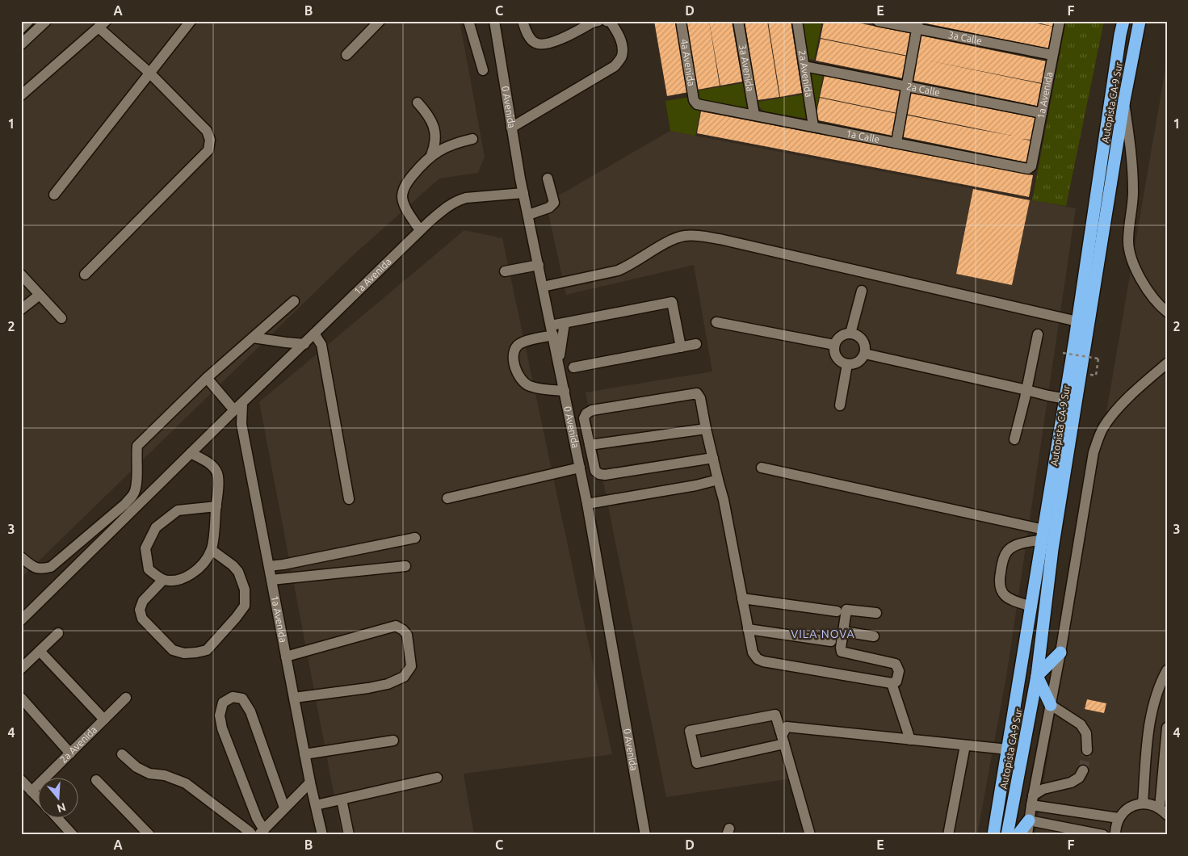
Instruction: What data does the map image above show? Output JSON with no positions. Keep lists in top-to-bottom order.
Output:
{
  "streets": {
    "highway": ["Autopista CA-9 Sur"],
    "street": [
      "3a Calle",
      "4a Avenida",
      "3a Avenida",
      "2a Avenida",
      "2a Calle",
      "1a Avenida",
      "0 Avenida",
      "1a Calle"
    ]
  },
  "crossings": [
    ["3a Calle", "1a Avenida"],
    ["4a Avenida", "1a Calle"],
    ["3a Avenida", "1a Calle"],
    ["2a Avenida", "2a Calle"],
    ["2a Avenida", "1a Calle"],
    ["2a Calle", "1a Avenida"],
    ["1a Avenida", "0 Avenida"],
    ["1a Avenida", "1a Calle"]
  ],
  "districts": ["VILA NOVA"],
  "north": "bottom",
  "grid": {
    "columns": [
      "A",
      "B",
      "C",
      "D",
      "E",
      "F"
    ],
    "rows": [
      "1",
      "2",
      "3",
      "4"
    ]
  }
}
